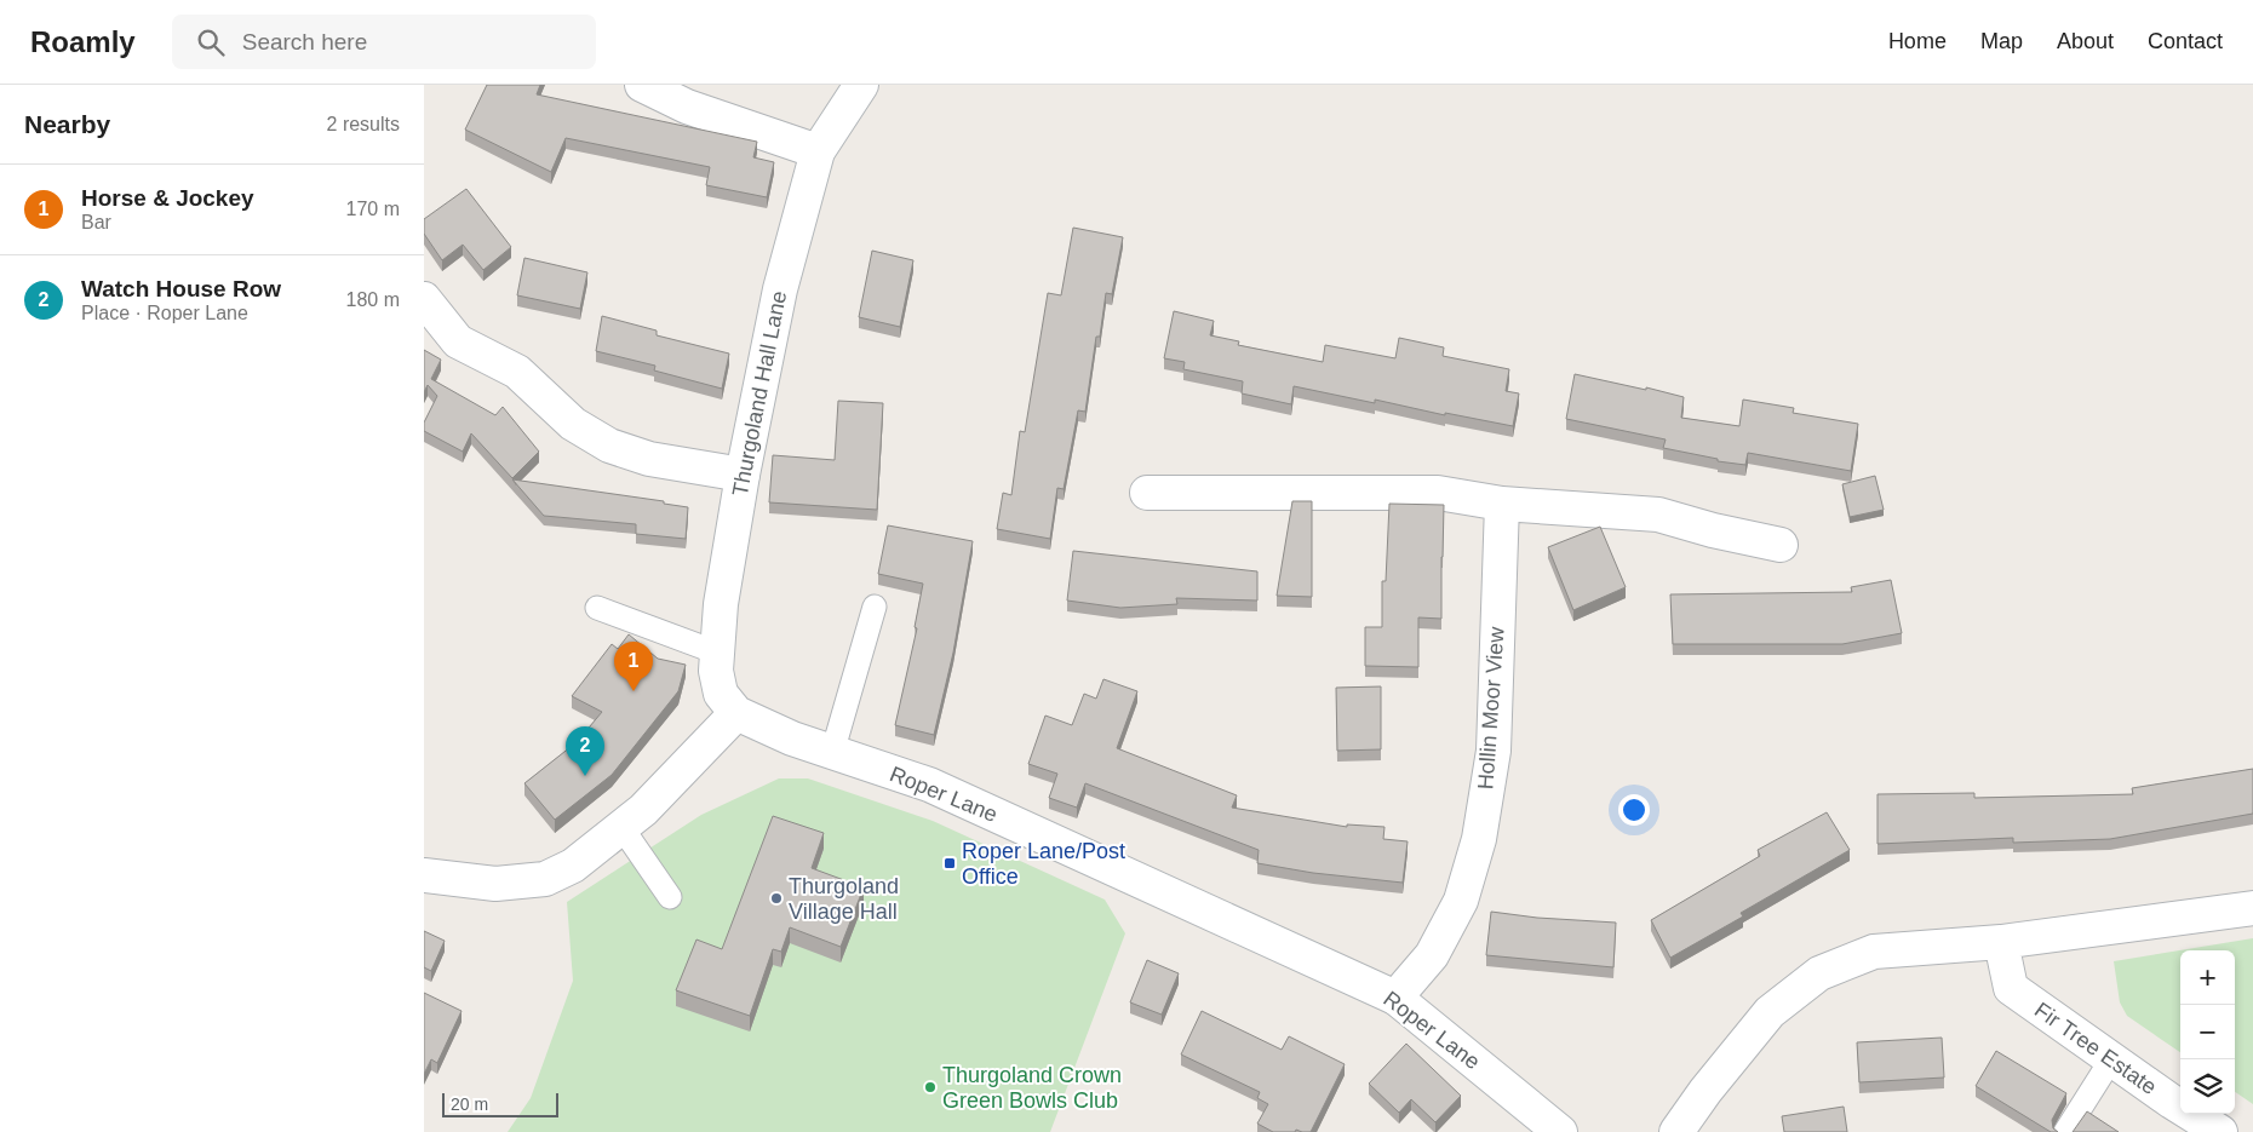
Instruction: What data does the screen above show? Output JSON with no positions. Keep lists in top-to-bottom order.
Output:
{
  "streets": {
    "street": [
      "Thurgoland Hall Lane",
      "Hollin Moor View",
      "Roper Lane",
      "Fir Tree Estate"
    ]
  },
  "crossings": [
    ["Thurgoland Hall Lane", "Roper Lane"],
    ["Hollin Moor View", "Roper Lane"]
  ],
  "places": {
    "transit": ["Roper Lane/Post Office"],
    "other": ["Thurgoland Village Hall", "Thurgoland Crown Green Bowls Club"]
  },
  "scale_bar": "20 m",
  "page": {
    "header": "Roamly",
    "search": "Search here",
    "nav": [
      "Home",
      "Map",
      "About",
      "Contact"
    ],
    "heading": ["Nearby", "2 results"],
    "list": [
      {
        "mark": "1",
        "name": "Horse & Jockey",
        "note": "Bar",
        "value": "170 m"
      },
      {
        "mark": "2",
        "name": "Watch House Row",
        "note": "Place · Roper Lane",
        "value": "180 m"
      }
    ],
    "pins": ["1", "2"],
    "map_buttons": ["+", "−"],
    "scale": "20 m"
  }
}
